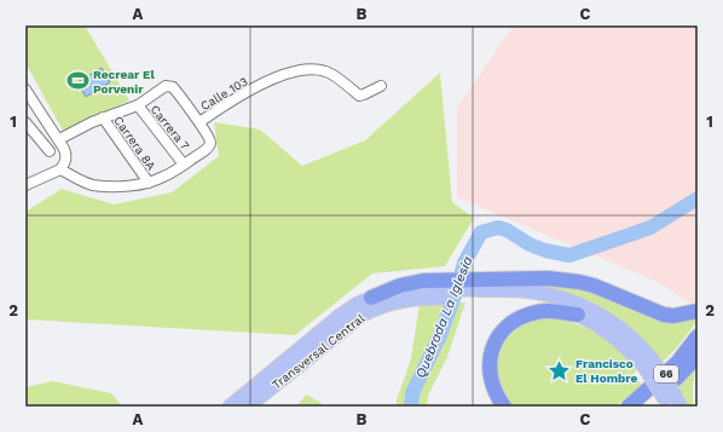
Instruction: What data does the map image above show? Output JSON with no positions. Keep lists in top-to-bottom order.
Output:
{
  "streets": {
    "highway": ["66"],
    "main road": ["Transversal Central"],
    "street": ["Calle 103", "Carrera 7", "Carrera 8A"]
  },
  "crossings": [
    ["Calle 103", "Carrera 7"],
    ["Calle 103", "Carrera 8A"]
  ],
  "water": ["Quebrada La Iglesia"],
  "places": {
    "sports": ["Recrear El Porvenir"],
    "place": ["Francisco El Hombre"]
  },
  "grid": {
    "columns": ["A", "B", "C"],
    "rows": ["1", "2"]
  }
}
